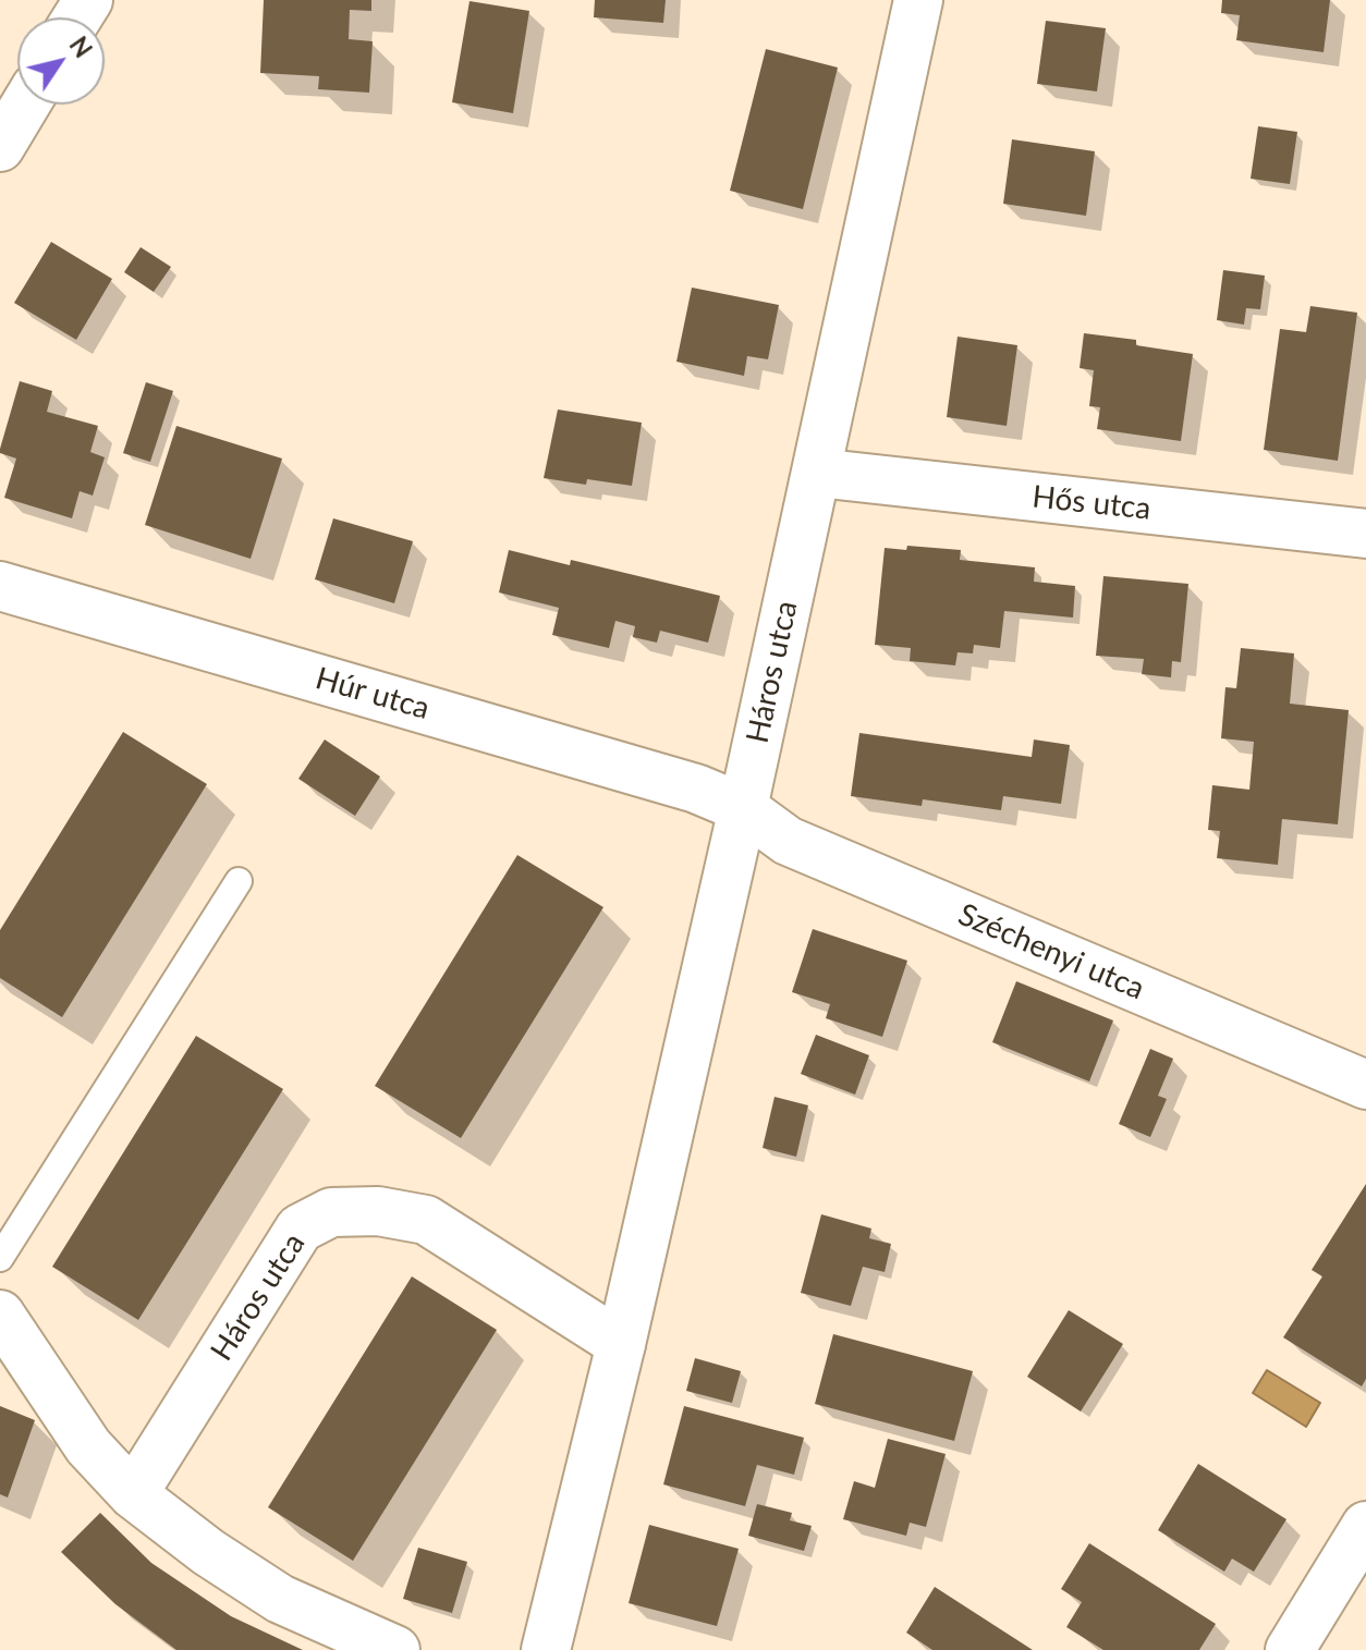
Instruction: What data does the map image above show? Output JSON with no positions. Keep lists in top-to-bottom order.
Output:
{
  "streets": {
    "street": [
      "Hős utca",
      "Háros utca",
      "Húr utca",
      "Széchenyi utca"
    ]
  },
  "crossings": [
    ["Hős utca", "Háros utca"],
    ["Háros utca", "Húr utca"],
    ["Háros utca", "Széchenyi utca"],
    ["Húr utca", "Széchenyi utca"]
  ],
  "north": "top right"
}
